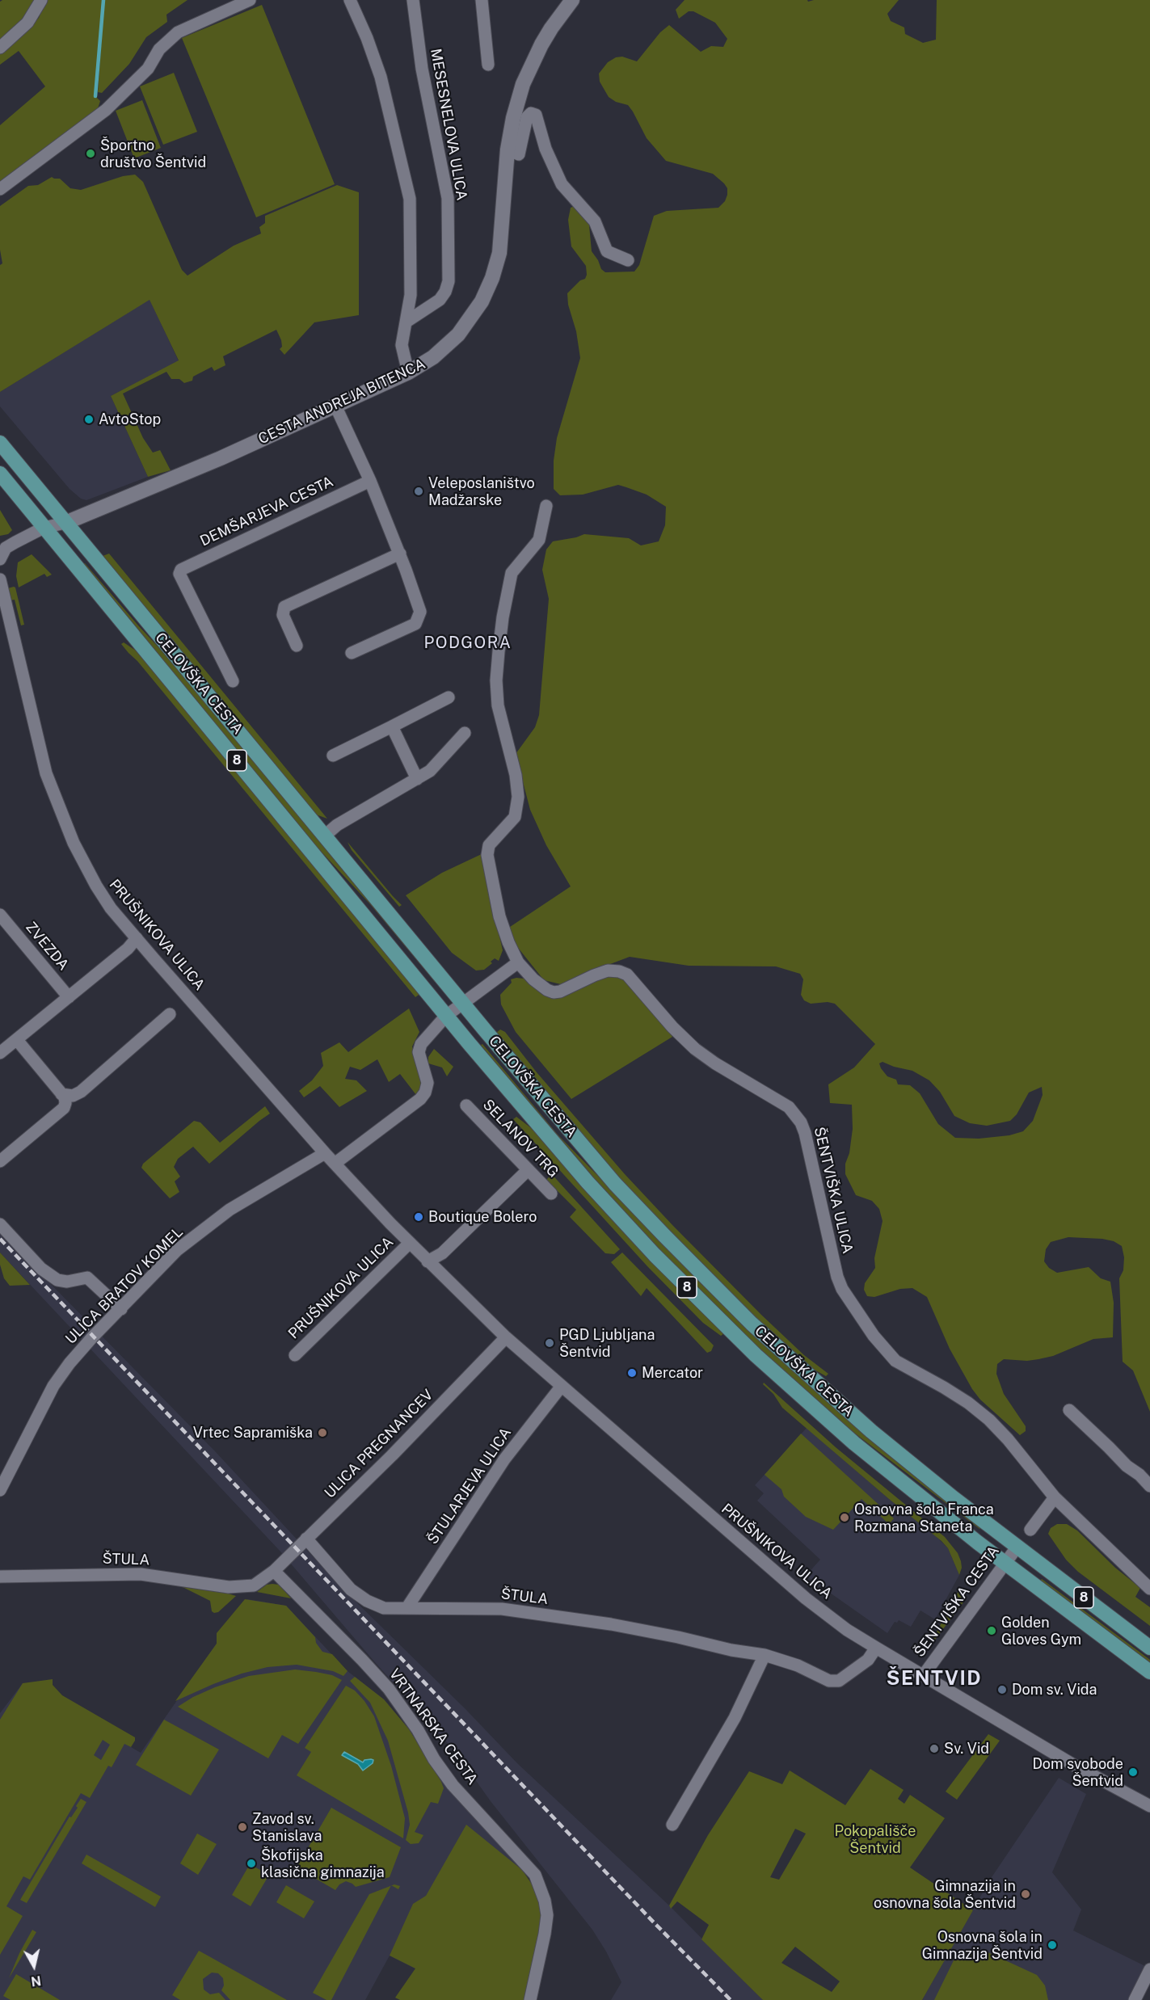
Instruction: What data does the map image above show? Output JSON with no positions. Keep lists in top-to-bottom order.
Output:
{
  "streets": {
    "main road": ["CELOVŠKA CESTA", "8"],
    "street": [
      "MESESNELOVA ULICA",
      "CESTA ANDREJA BITENCA",
      "DEMŠARJEVA CESTA",
      "PRUŠNIKOVA ULICA",
      "ZVEZDA",
      "SELANOV TRG",
      "ŠENTVIŠKA ULICA",
      "ULICA BRATOV KOMEL",
      "ULICA PREGNANCEV",
      "ŠTULARJEVA ULICA",
      "ŠTULA",
      "ŠENTVIŠKA CESTA",
      "VRTNARSKA CESTA"
    ]
  },
  "crossings": [
    ["CESTA ANDREJA BITENCA", "CELOVŠKA CESTA"],
    ["CELOVŠKA CESTA", "ŠENTVIŠKA CESTA"],
    ["PRUŠNIKOVA ULICA", "ULICA BRATOV KOMEL"],
    ["PRUŠNIKOVA ULICA", "ULICA PREGNANCEV"],
    ["PRUŠNIKOVA ULICA", "ŠTULARJEVA ULICA"],
    ["PRUŠNIKOVA ULICA", "ŠTULA"],
    ["PRUŠNIKOVA ULICA", "ŠENTVIŠKA CESTA"],
    ["ULICA PREGNANCEV", "ŠTULA"],
    ["ULICA PREGNANCEV", "VRTNARSKA CESTA"],
    ["ŠTULARJEVA ULICA", "ŠTULA"],
    ["ŠTULA", "VRTNARSKA CESTA"]
  ],
  "districts": ["PODGORA", "ŠENTVID"],
  "parks": ["Pokopališče Šentvid"],
  "places": [
    "Športno društvo Šentvid",
    "AvtoStop",
    "Veleposlaništvo Madžarske",
    "Boutique Bolero",
    "PGD Ljubljana Šentvid",
    "Mercator",
    "Vrtec Sapramiška",
    "Osnovna šola Franca Rozmana Staneta",
    "Golden Gloves Gym",
    "Dom sv. Vida",
    "Sv. Vid",
    "Dom svobode Šentvid",
    "Zavod sv. Stanislava",
    "Škofijska klasična gimnazija",
    "Gimnazija in osnovna šola Šentvid",
    "Osnovna šola in Gimnazija Šentvid"
  ],
  "north": "bottom"
}
